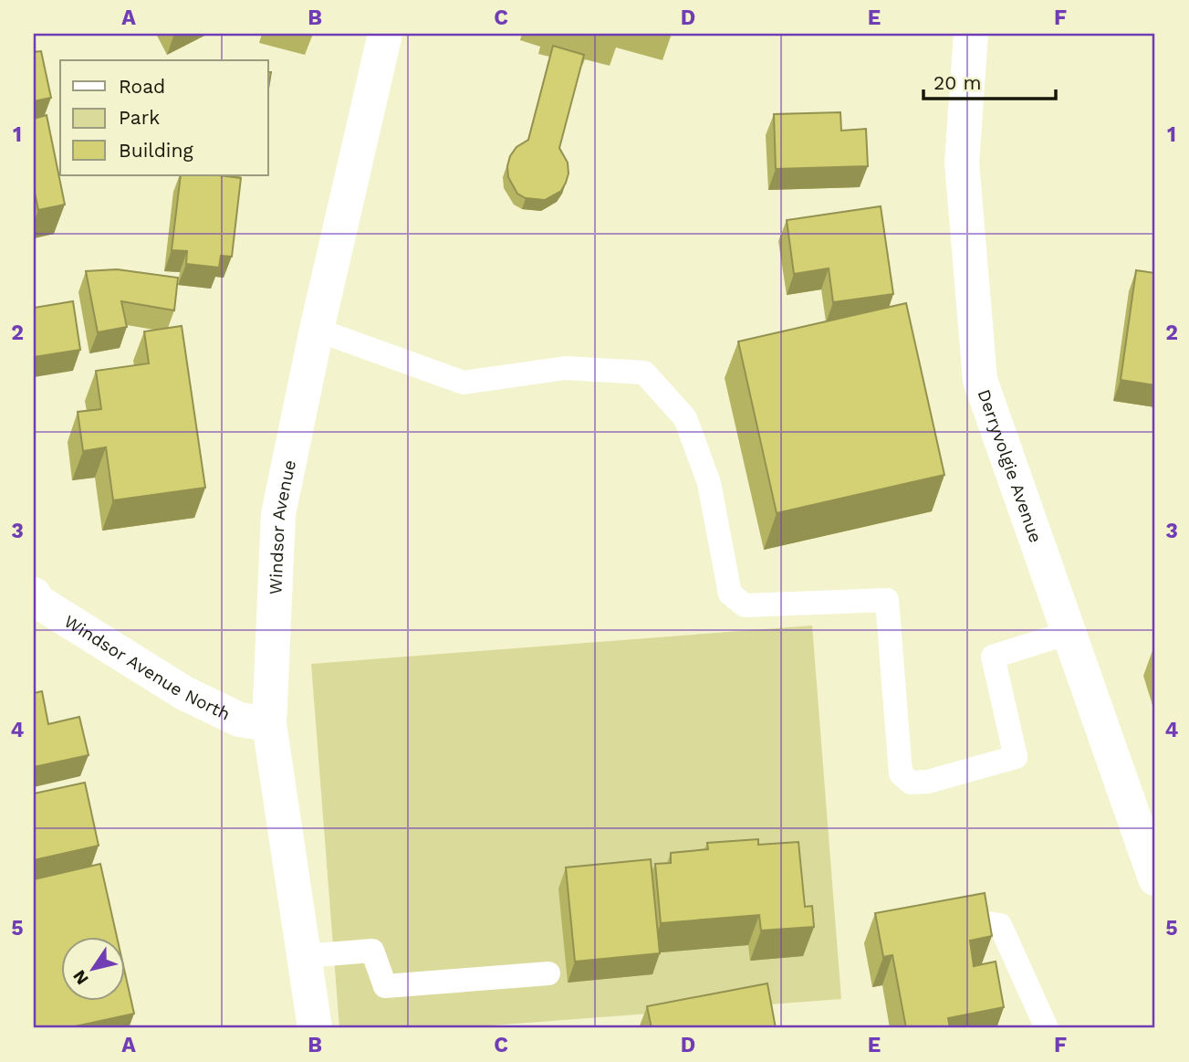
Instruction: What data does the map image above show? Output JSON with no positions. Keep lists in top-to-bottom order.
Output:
{
  "streets": {
    "street": ["Derryvolgie Avenue", "Windsor Avenue", "Windsor Avenue North"]
  },
  "crossings": [
    ["Windsor Avenue", "Windsor Avenue North"]
  ],
  "legend": ["Road", "Park", "Building"],
  "scale_bar": "20 m",
  "north": "bottom left",
  "grid": {
    "columns": [
      "A",
      "B",
      "C",
      "D",
      "E",
      "F"
    ],
    "rows": [
      "1",
      "2",
      "3",
      "4",
      "5"
    ]
  }
}
